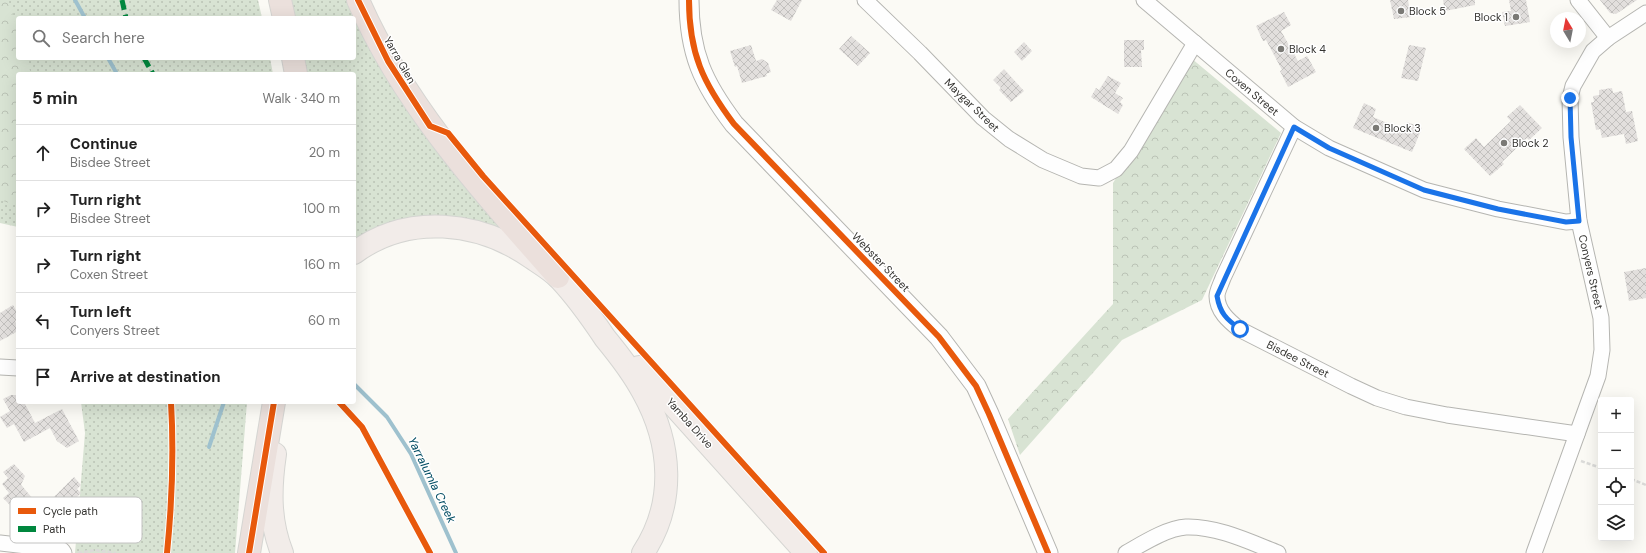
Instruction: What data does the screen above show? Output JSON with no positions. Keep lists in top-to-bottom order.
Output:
{
  "streets": {
    "highway": ["Yarra Glen"],
    "main road": ["Yamba Drive"],
    "street": [
      "Coxen Street",
      "Maygar Street",
      "Webster Street",
      "Conyers Street",
      "Bisdee Street"
    ]
  },
  "crossings": [
    ["Coxen Street", "Maygar Street"],
    ["Coxen Street", "Conyers Street"],
    ["Coxen Street", "Bisdee Street"],
    ["Conyers Street", "Bisdee Street"]
  ],
  "water": ["Yarralumla Creek"],
  "places": [
    "Block 5",
    "Block 1",
    "Block 4",
    "Block 3",
    "Block 2"
  ],
  "legend": ["Cycle path", "Path"],
  "north": "top",
  "page": {
    "search": "Search here",
    "heading": ["5 min", "Walk · 340 m"],
    "list": [
      ["Continue", "Bisdee Street", "20 m"],
      ["Turn right", "Bisdee Street", "100 m"],
      ["Turn right", "Coxen Street", "160 m"],
      ["Turn left", "Conyers Street", "60 m"],
      "Arrive at destination"
    ],
    "map_buttons": ["+", "−"]
  }
}
